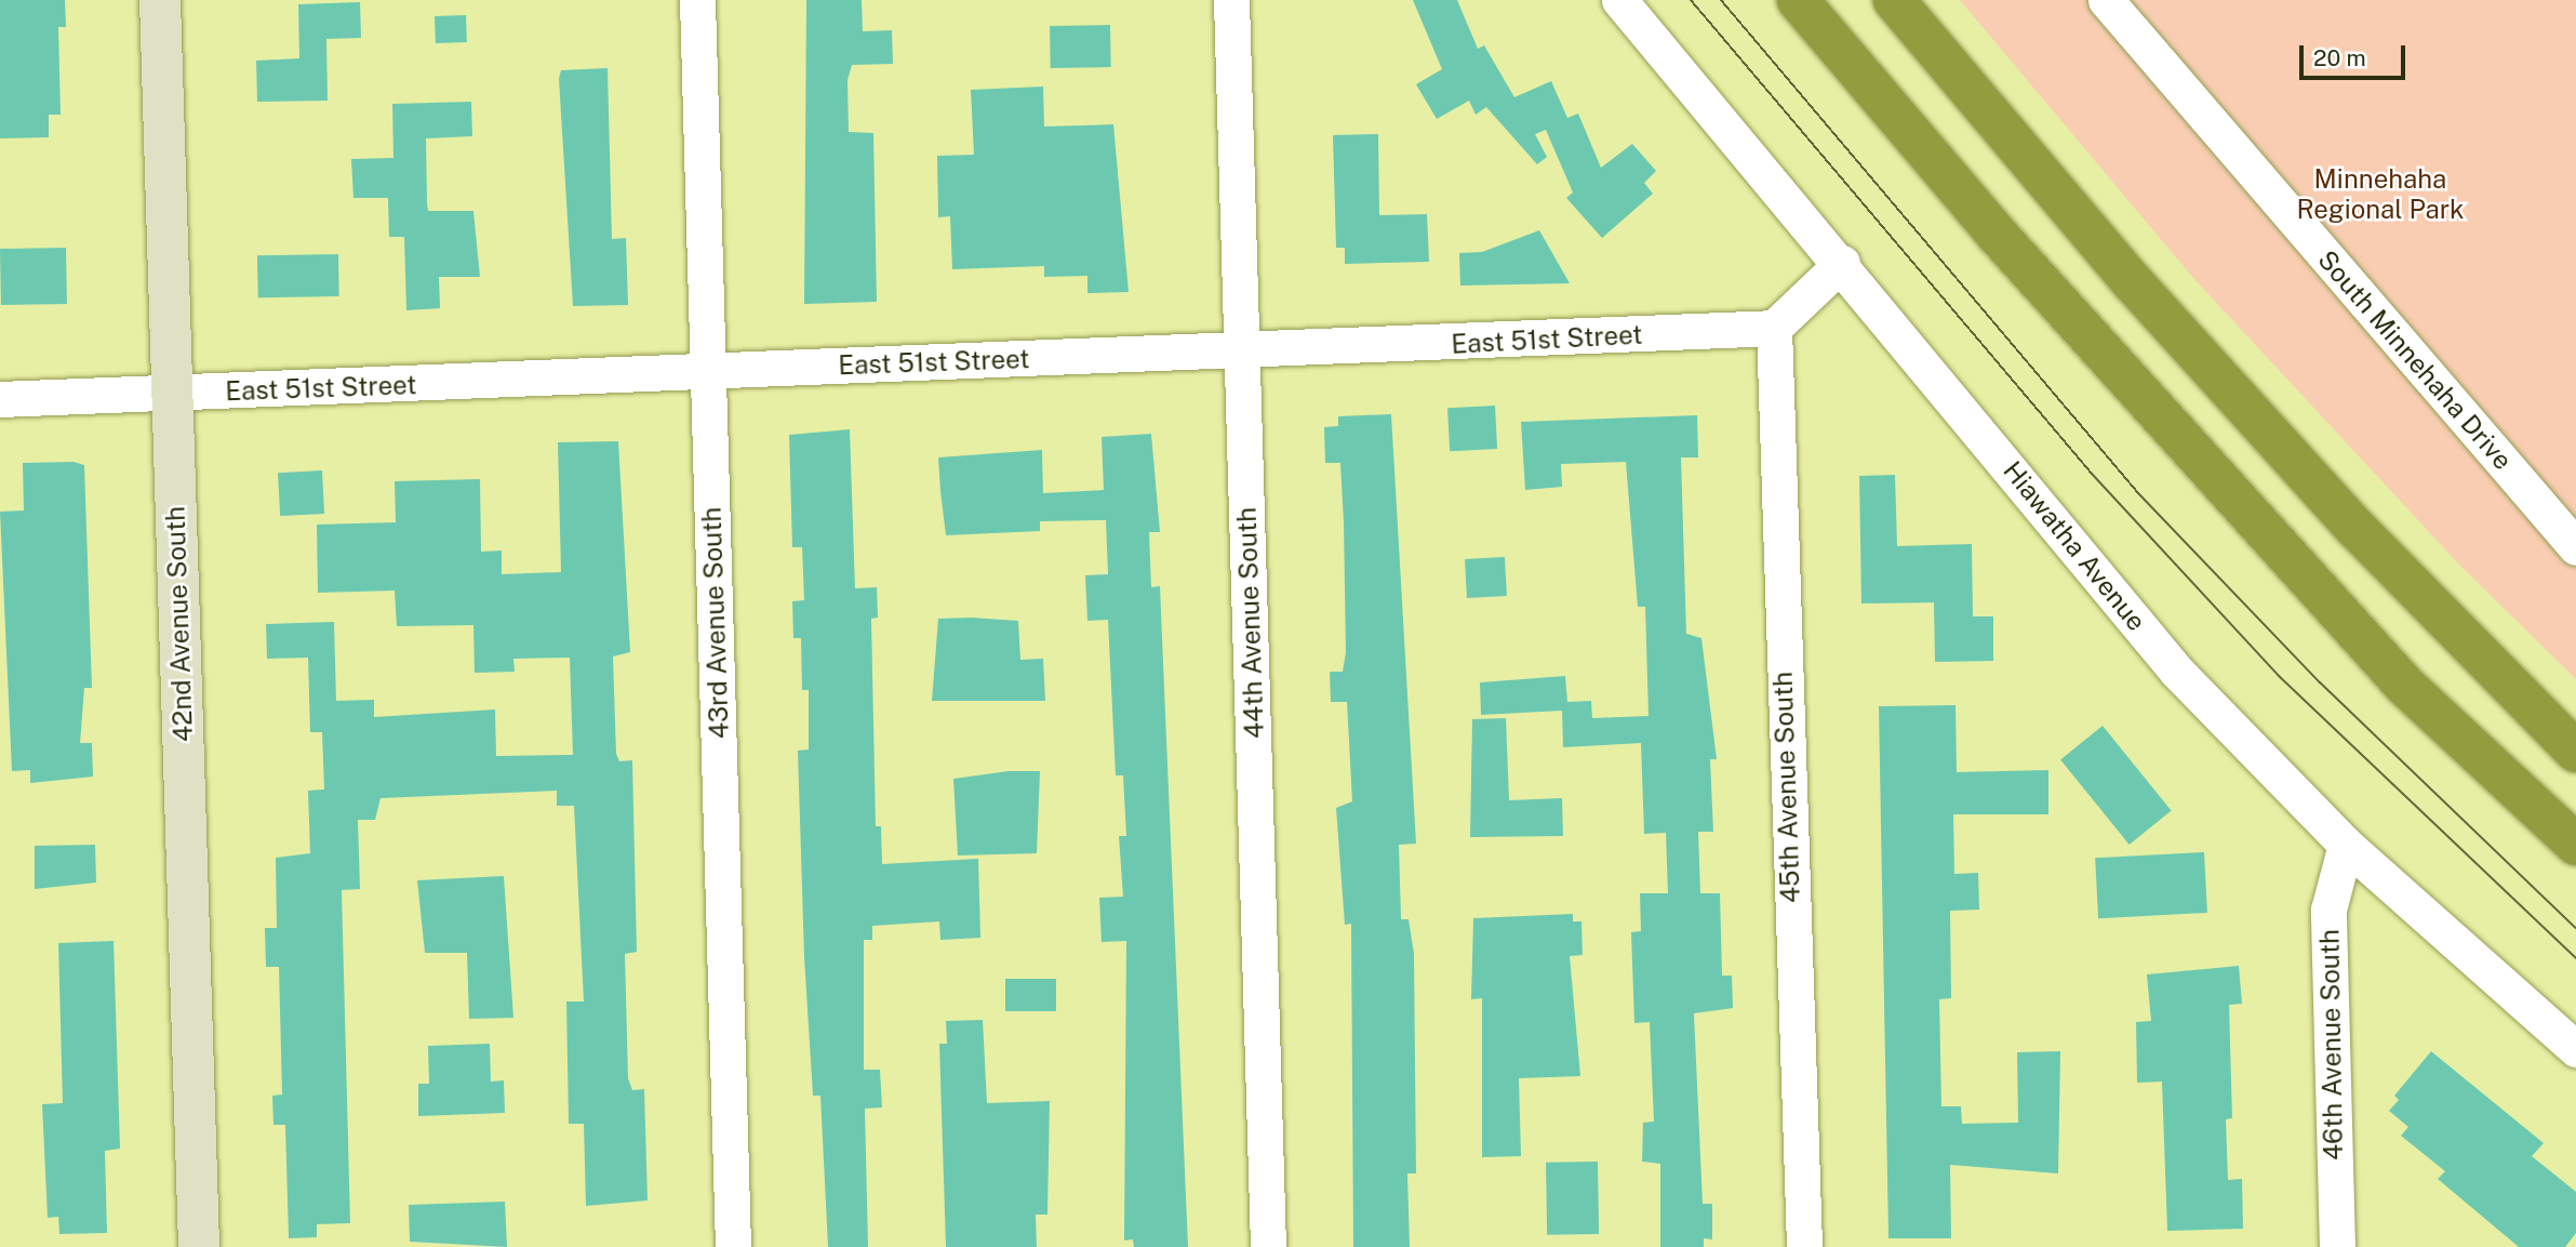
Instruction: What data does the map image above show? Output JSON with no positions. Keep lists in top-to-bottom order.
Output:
{
  "streets": {
    "street": [
      "East 51st Street",
      "South Minnehaha Drive",
      "Hiawatha Avenue",
      "43rd Avenue South",
      "44th Avenue South",
      "42nd Avenue South",
      "45th Avenue South",
      "46th Avenue South"
    ]
  },
  "crossings": [
    ["East 51st Street", "43rd Avenue South"],
    ["East 51st Street", "44th Avenue South"],
    ["East 51st Street", "42nd Avenue South"],
    ["East 51st Street", "45th Avenue South"],
    ["Hiawatha Avenue", "46th Avenue South"]
  ],
  "parks": ["Minnehaha Regional Park"],
  "scale_bar": "20 m"
}
